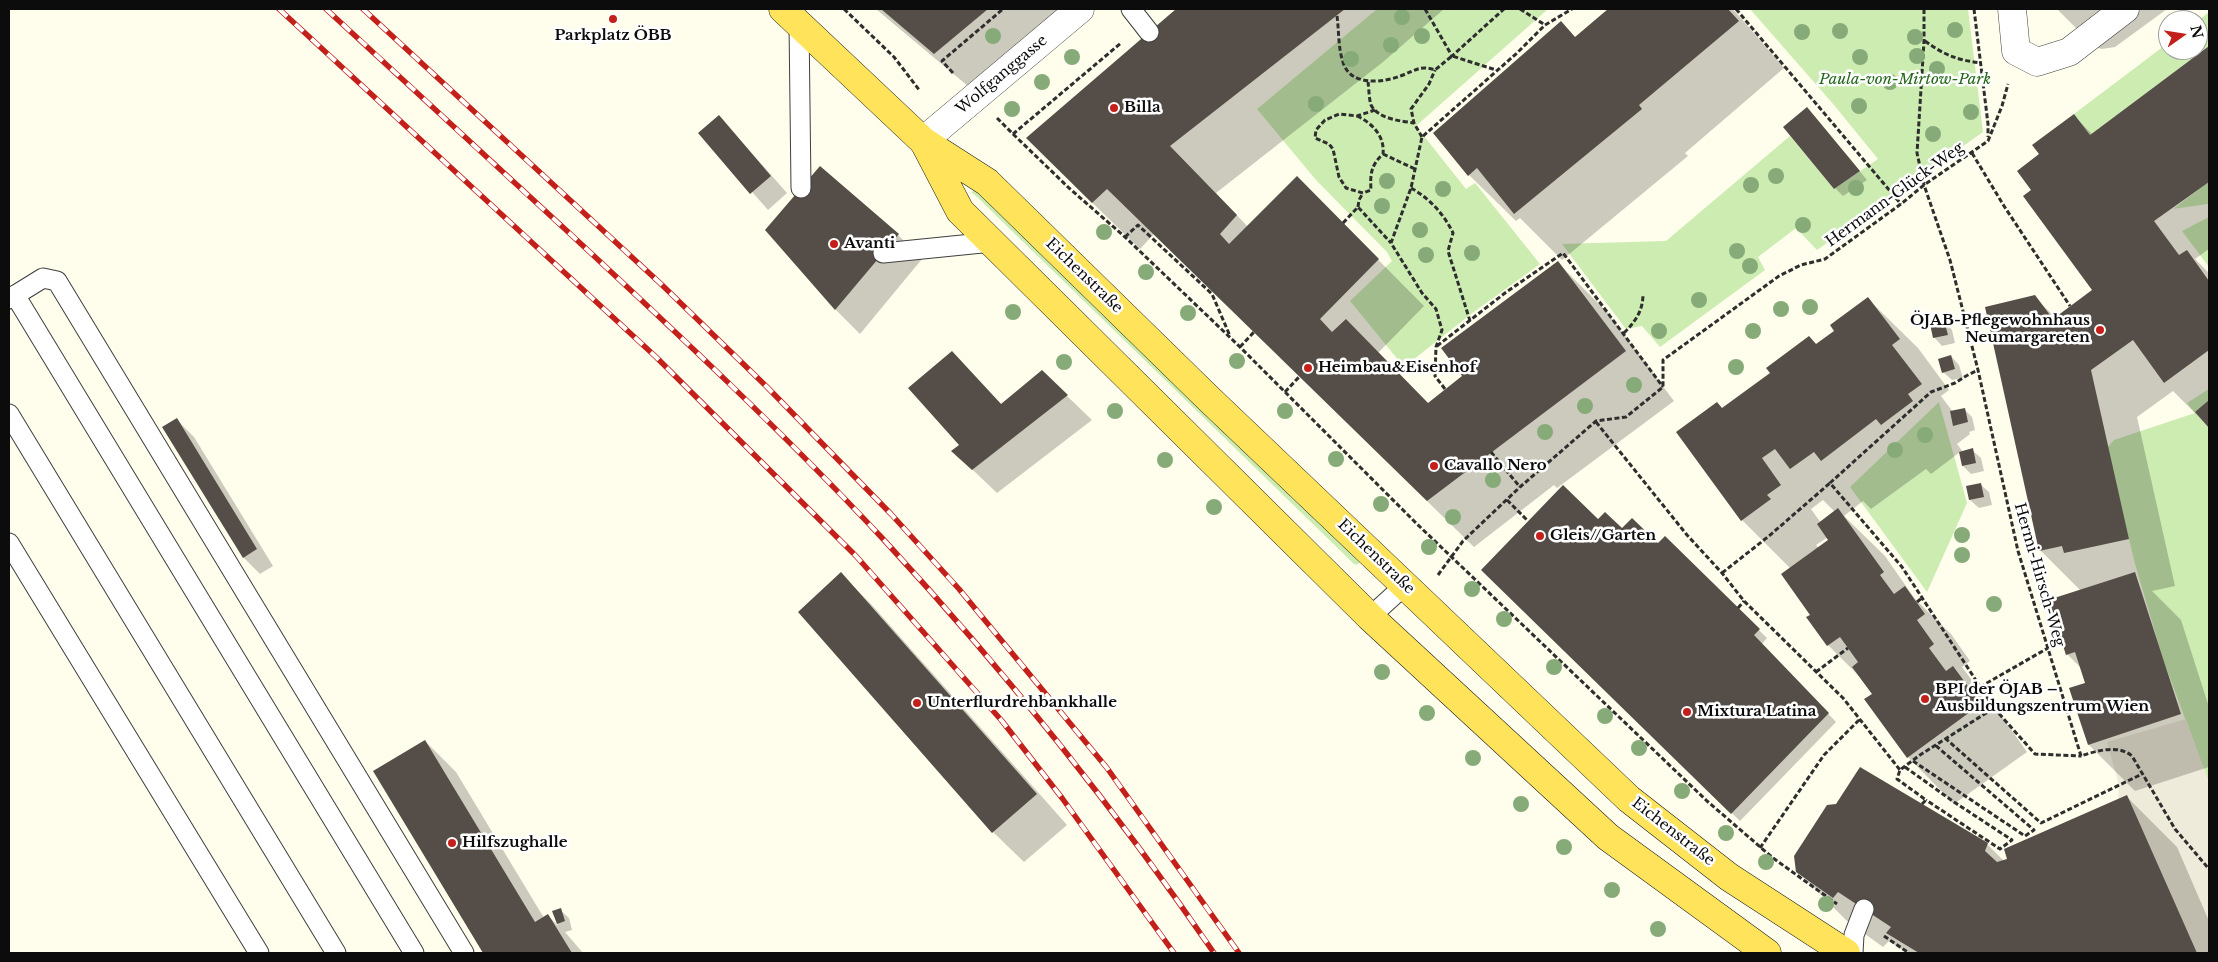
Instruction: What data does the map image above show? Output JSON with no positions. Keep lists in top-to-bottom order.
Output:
{
  "streets": {
    "main road": ["Eichenstraße"],
    "street": ["Wolfganggasse"],
    "path": ["Hermann-Glück-Weg", "Hermi-Hirsch-Weg"]
  },
  "crossings": [
    ["Wolfganggasse", "Eichenstraße"],
    ["Hermann-Glück-Weg", "Hermi-Hirsch-Weg"]
  ],
  "parks": ["Paula-von-Mirtow-Park"],
  "places": [
    "Parkplatz ÖBB",
    "Billa",
    "Avanti",
    "ÖJAB-Pflegewohnhaus Neumargareten",
    "Heimbau&Eisenhof",
    "Cavallo Nero",
    "Gleis//Garten",
    "BPI der ÖJAB – Ausbildungszentrum Wien",
    "Unterflurdrehbankhalle",
    "Mixtura Latina",
    "Hilfszughalle"
  ],
  "north": "right"
}
